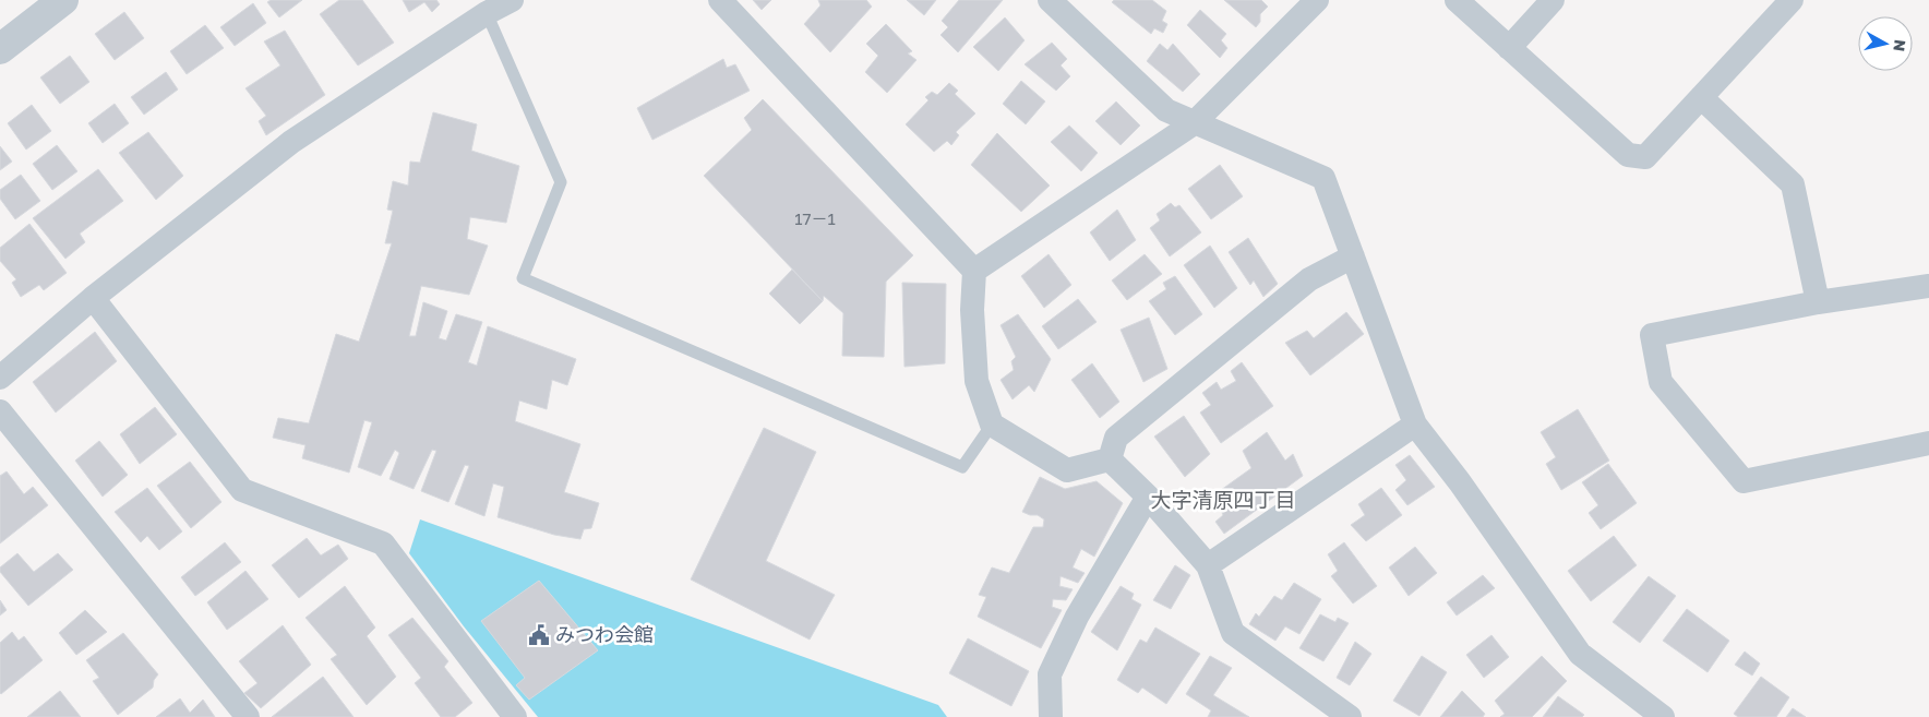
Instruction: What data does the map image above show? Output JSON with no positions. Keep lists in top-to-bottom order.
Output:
{
  "districts": ["大字清原四丁目"],
  "places": {
    "public building": ["みつわ会館"]
  },
  "house_numbers": ["17－1"],
  "north": "right"
}
